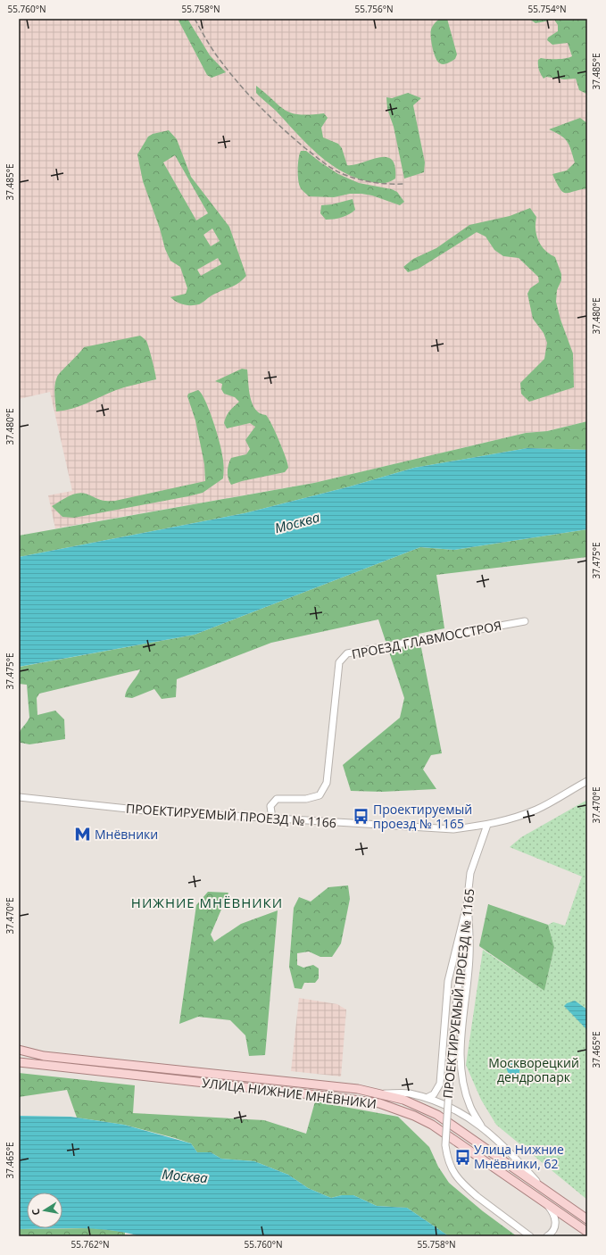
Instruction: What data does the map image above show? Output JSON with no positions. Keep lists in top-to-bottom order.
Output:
{
  "streets": {
    "main road": ["УЛИЦА НИЖНИЕ МНЁВНИКИ"],
    "street": ["ПРОЕЗД ГЛАВМОССТРОЯ", "ПРОЕКТИРУЕМЫЙ ПРОЕЗД № 1166", "ПРОЕКТИРУЕМЫЙ ПРОЕЗД № 1165"]
  },
  "crossings": [
    ["ПРОЕЗД ГЛАВМОССТРОЯ", "ПРОЕКТИРУЕМЫЙ ПРОЕЗД № 1166"],
    ["ПРОЕКТИРУЕМЫЙ ПРОЕЗД № 1166", "ПРОЕКТИРУЕМЫЙ ПРОЕЗД № 1165"]
  ],
  "districts": ["НИЖНИЕ МНЁВНИКИ"],
  "water": ["Москва"],
  "parks": ["Москворецкий дендропарк"],
  "places": {
    "bus stop": ["Проектируемый проезд № 1165", "Улица Нижние Мнёвники, 62"],
    "metro station": ["Мнёвники"]
  },
  "north": "left",
  "coordinates": [
    "55.760°N",
    "55.758°N",
    "55.756°N",
    "55.754°N",
    "37.485°E",
    "37.480°E",
    "37.475°E",
    "37.470°E",
    "37.465°E",
    "55.762°N"
  ]
}
